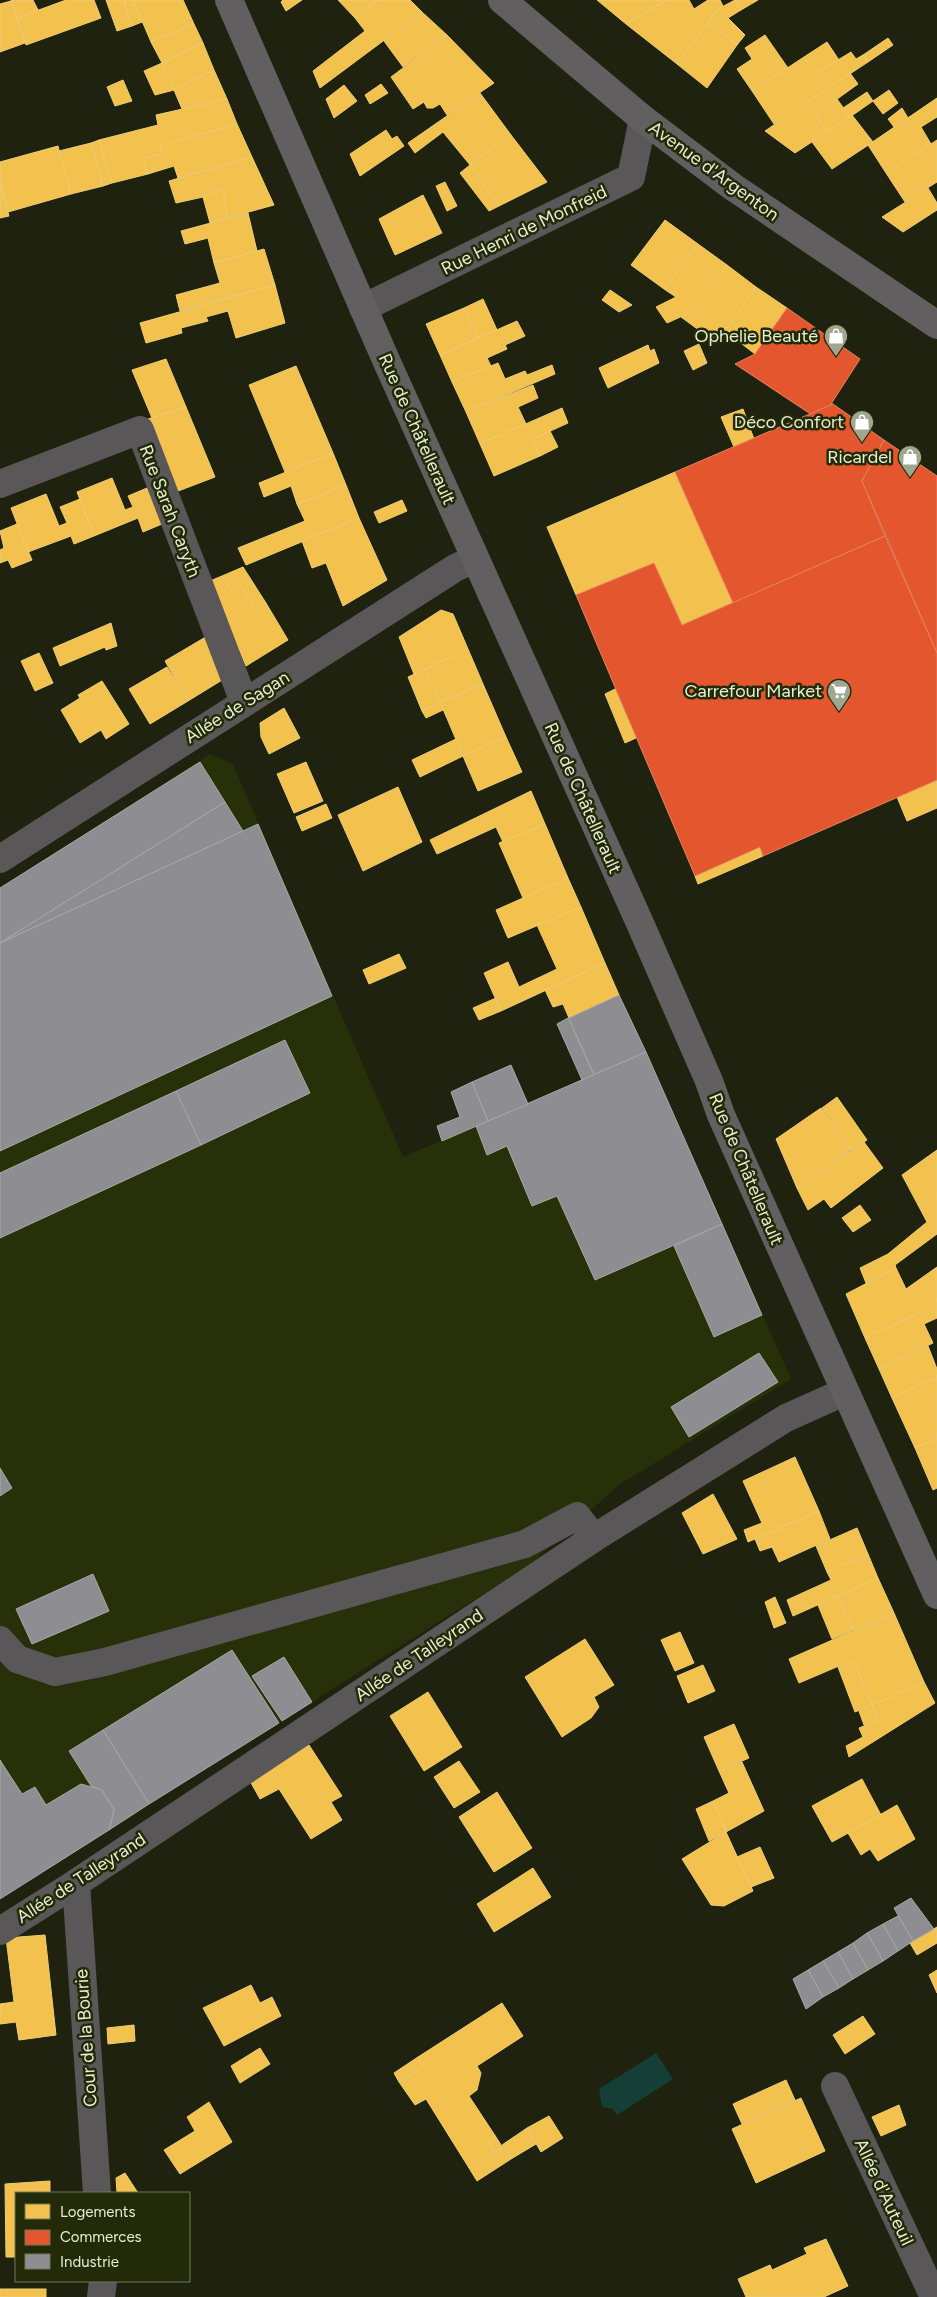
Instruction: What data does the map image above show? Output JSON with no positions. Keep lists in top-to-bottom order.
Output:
{
  "streets": {
    "main road": ["Avenue d'Argenton", "Rue de Châtellerault"],
    "street": [
      "Rue Henri de Monfreid",
      "Rue Sarah Caryth",
      "Allée de Sagan",
      "Allée de Talleyrand",
      "Cour de la Bourie",
      "Allée d'Auteuil"
    ]
  },
  "crossings": [
    ["Avenue d'Argenton", "Rue Henri de Monfreid"],
    ["Rue Henri de Monfreid", "Rue de Châtellerault"],
    ["Rue de Châtellerault", "Allée de Sagan"],
    ["Rue de Châtellerault", "Allée de Talleyrand"],
    ["Rue Sarah Caryth", "Allée de Sagan"],
    ["Allée de Talleyrand", "Cour de la Bourie"]
  ],
  "places": {
    "shop": ["Ophelie Beauté", "Déco Confort", "Ricardel"],
    "supermarket": ["Carrefour Market"]
  },
  "legend": ["Logements", "Commerces", "Industrie"]
}
